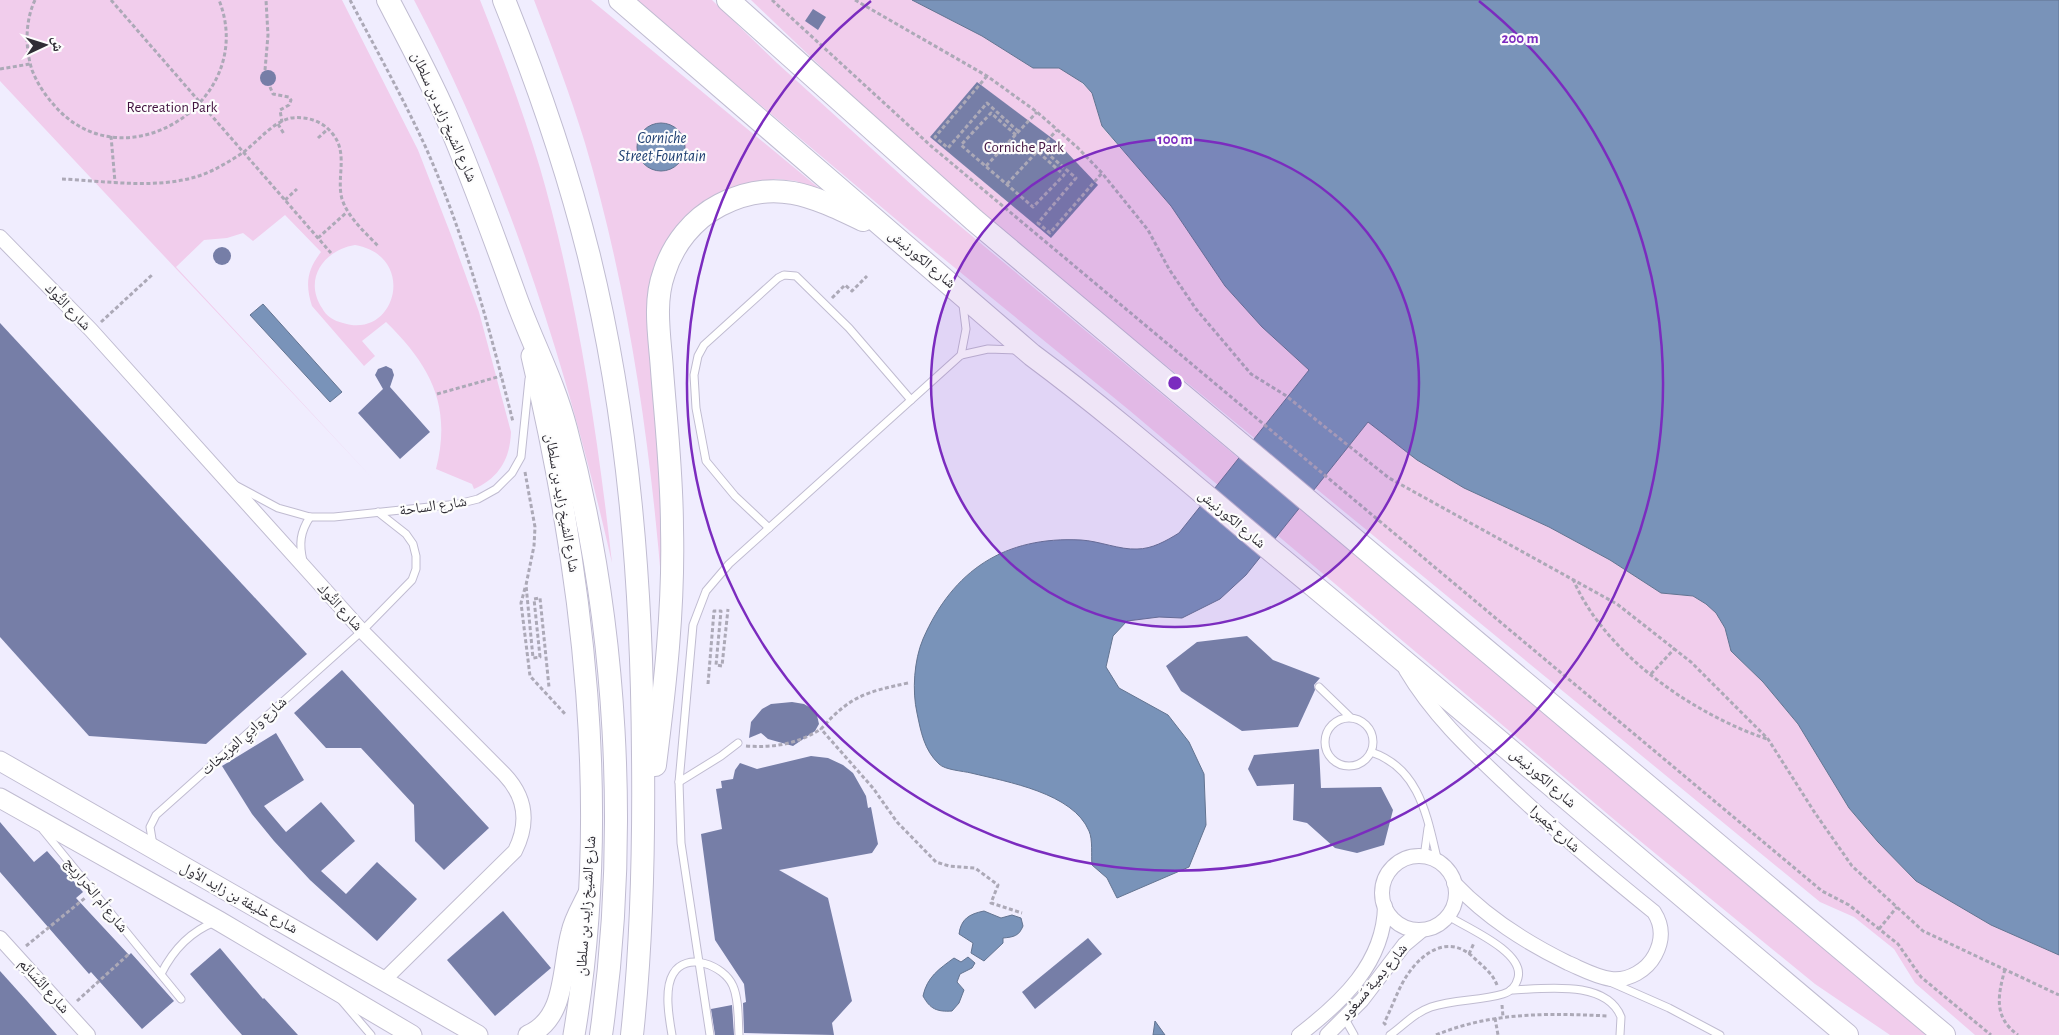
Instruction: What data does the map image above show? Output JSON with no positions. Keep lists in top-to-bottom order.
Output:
{
  "streets": {
    "highway": ["شارع الشيخ زايد بن سلطان", "شارع الكورنيش"],
    "main road": ["شارع خليفة بن زايد الأول"],
    "street": [
      "شارع التُّوك",
      "شارع جُميرا",
      "شارع دِمية مَسعُود",
      "شارع النَّسَائِم"
    ],
    "lane": ["شارع الساحة", "شارع وادِي المِرَيخات", "شارع أم الحَرارِيج"]
  },
  "crossings": [
    ["شارع الشيخ زايد بن سلطان", "شارع الساحة"],
    ["شارع الكورنيش", "شارع جُميرا"],
    ["شارع التُّوك", "شارع الساحة"],
    ["شارع التُّوك", "شارع وادِي المِرَيخات"],
    ["شارع التُّوك", "شارع خليفة بن زايد الأول"],
    ["شارع الساحة", "شارع وادِي المِرَيخات"],
    ["شارع وادِي المِرَيخات", "شارع خليفة بن زايد الأول"],
    ["شارع جُميرا", "شارع دِمية مَسعُود"],
    ["شارع أم الحَرارِيج", "شارع خليفة بن زايد الأول"]
  ],
  "water": ["Corniche Street Fountain"],
  "parks": ["Recreation Park", "Corniche Park"],
  "north": "right",
  "rings": ["200 m", "100 m"]
}
